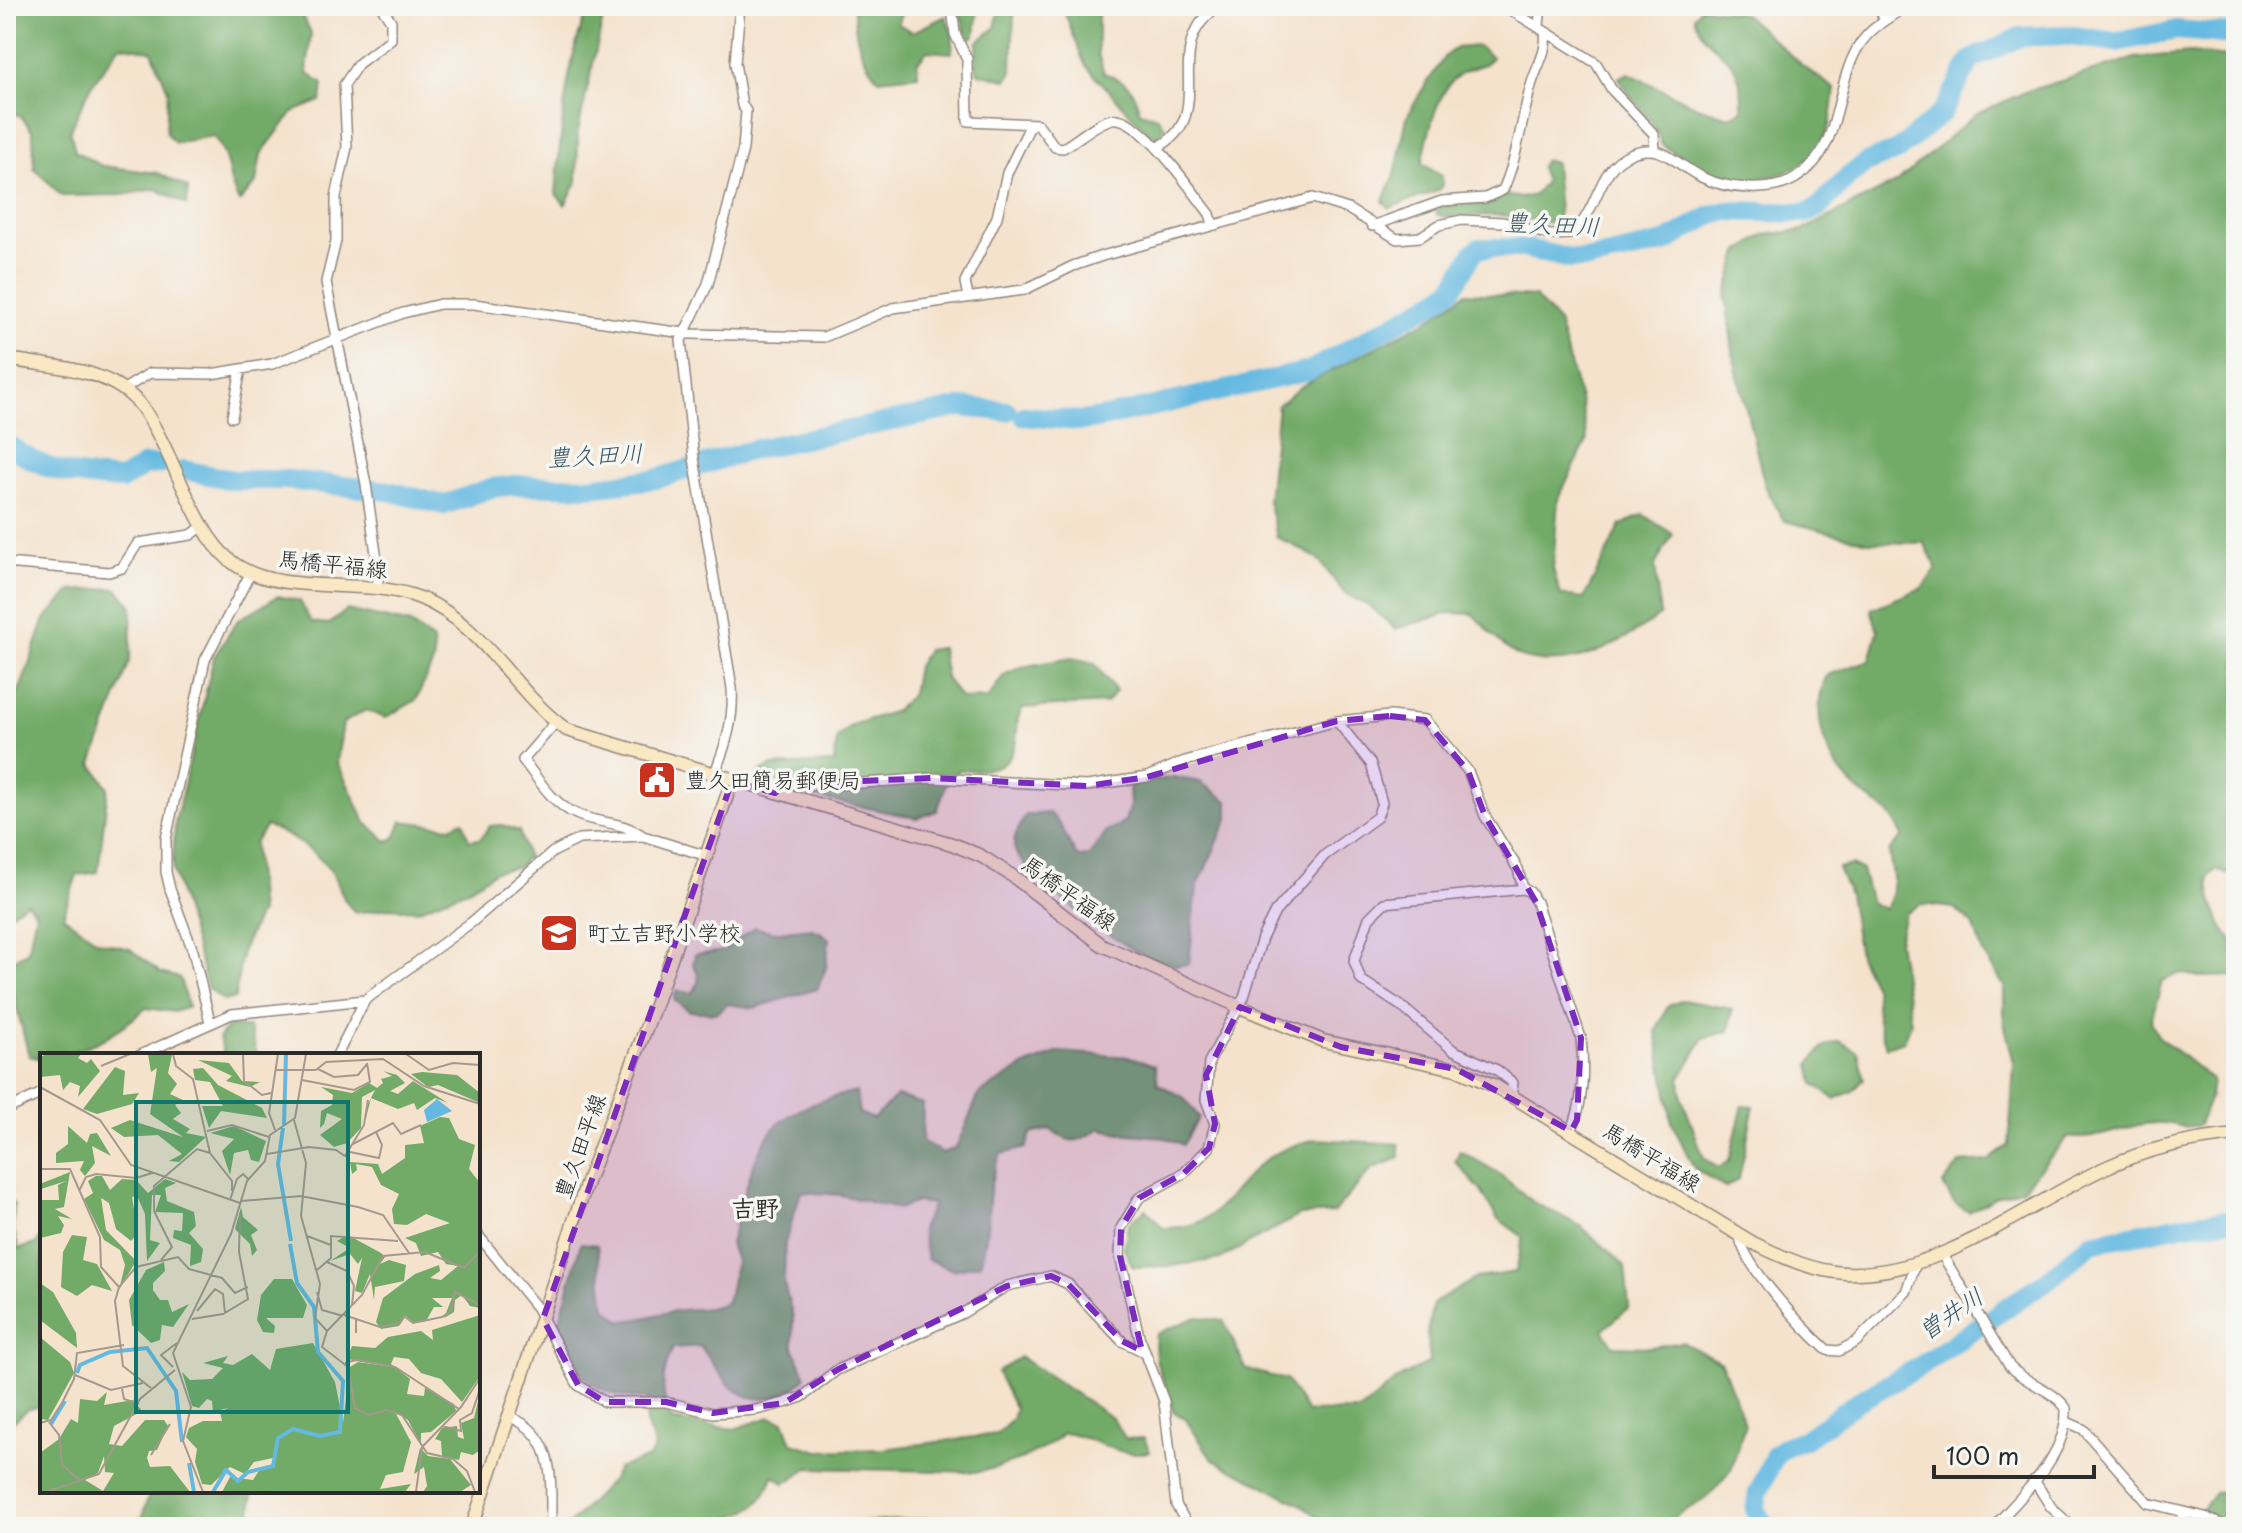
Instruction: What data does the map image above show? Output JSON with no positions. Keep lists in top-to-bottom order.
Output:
{
  "streets": {
    "main road": ["馬橋平福線", "豊久田平線"]
  },
  "crossings": [
    ["馬橋平福線", "豊久田平線"]
  ],
  "districts": ["吉野"],
  "water": ["豊久田川", "曽井川"],
  "places": {
    "public building": ["豊久田簡易郵便局"],
    "school or university": ["町立吉野小学校"]
  },
  "scale_bar": "100 m"
}
